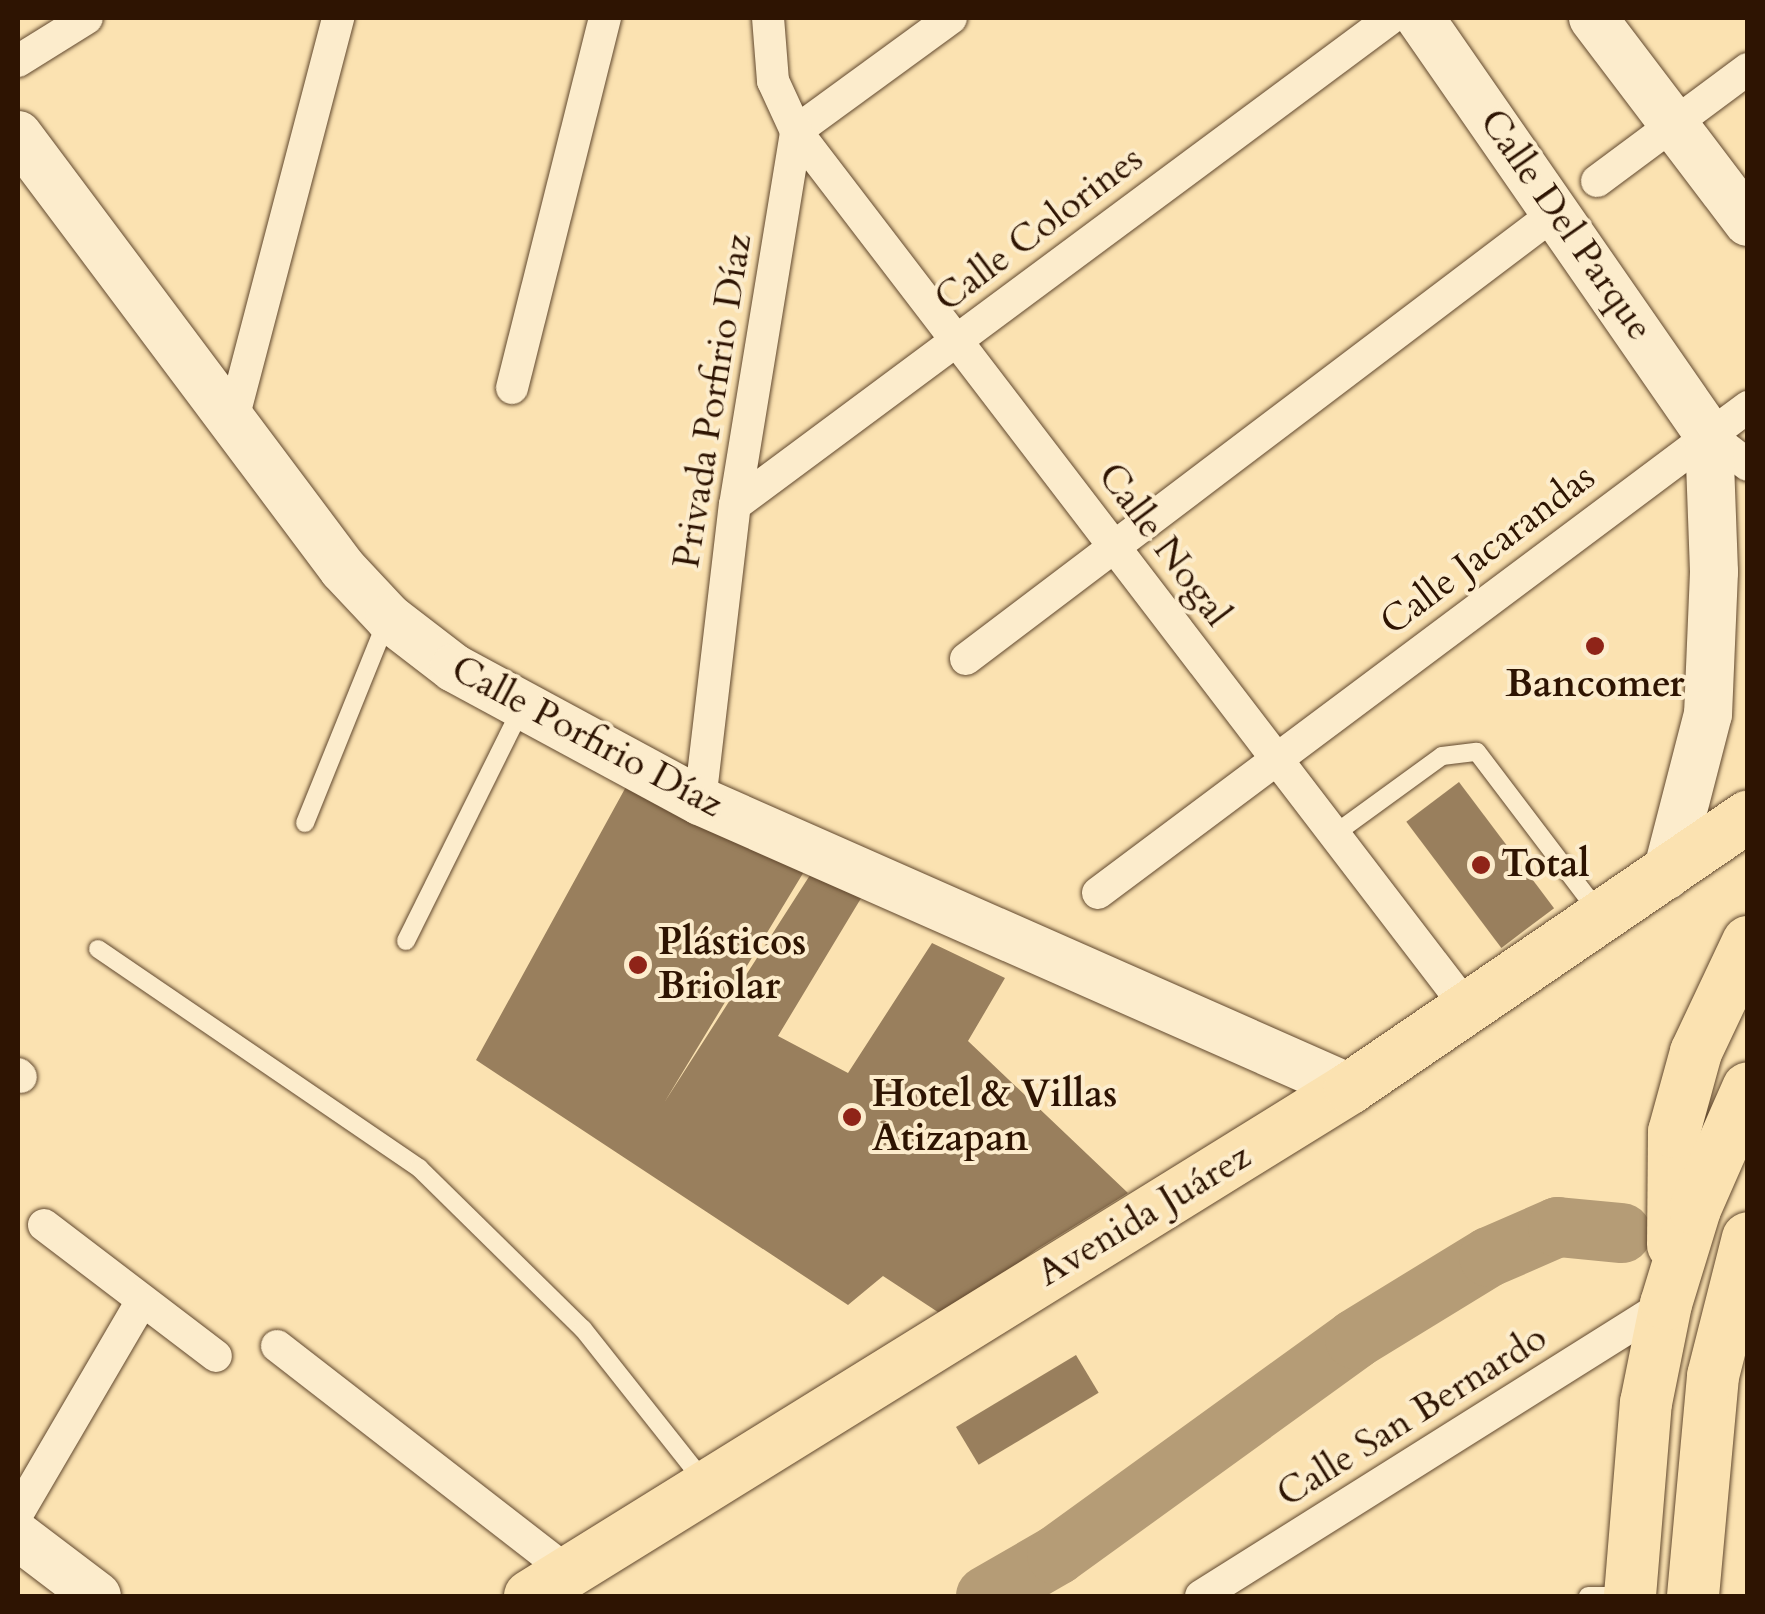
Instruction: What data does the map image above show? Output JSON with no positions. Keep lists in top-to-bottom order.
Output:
{
  "streets": {
    "main road": ["Calle Del Parque", "Calle Porfirio Díaz", "Avenida Juárez"],
    "street": [
      "Calle Colorines",
      "Privada Porfirio Díaz",
      "Calle Nogal",
      "Calle Jacarandas",
      "Calle San Bernardo"
    ]
  },
  "crossings": [
    ["Calle Del Parque", "Calle Jacarandas"],
    ["Calle Colorines", "Privada Porfirio Díaz"],
    ["Calle Colorines", "Calle Nogal"],
    ["Privada Porfirio Díaz", "Calle Nogal"],
    ["Privada Porfirio Díaz", "Calle Porfirio Díaz"],
    ["Calle Nogal", "Calle Jacarandas"],
    ["Calle Nogal", "Avenida Juárez"],
    ["Calle Porfirio Díaz", "Avenida Juárez"]
  ],
  "places": [
    "Bancomer",
    "Total",
    "Plásticos Briolar",
    "Hotel & Villas Atizapan"
  ]
}
